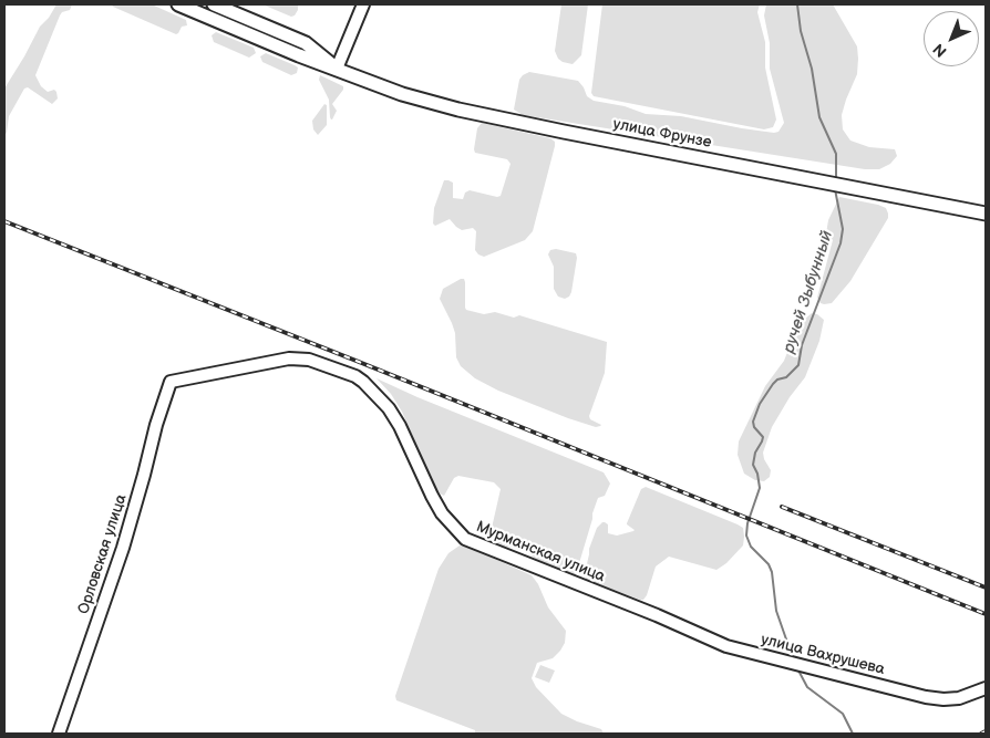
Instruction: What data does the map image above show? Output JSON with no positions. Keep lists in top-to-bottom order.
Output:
{
  "streets": {
    "main road": [
      "улица Фрунзе",
      "Мурманская улица",
      "Орловская улица",
      "улица Вахрушева"
    ]
  },
  "crossings": [
    ["Мурманская улица", "Орловская улица"],
    ["Мурманская улица", "улица Вахрушева"]
  ],
  "water": ["ручей Зыбунный"],
  "north": "bottom left"
}
